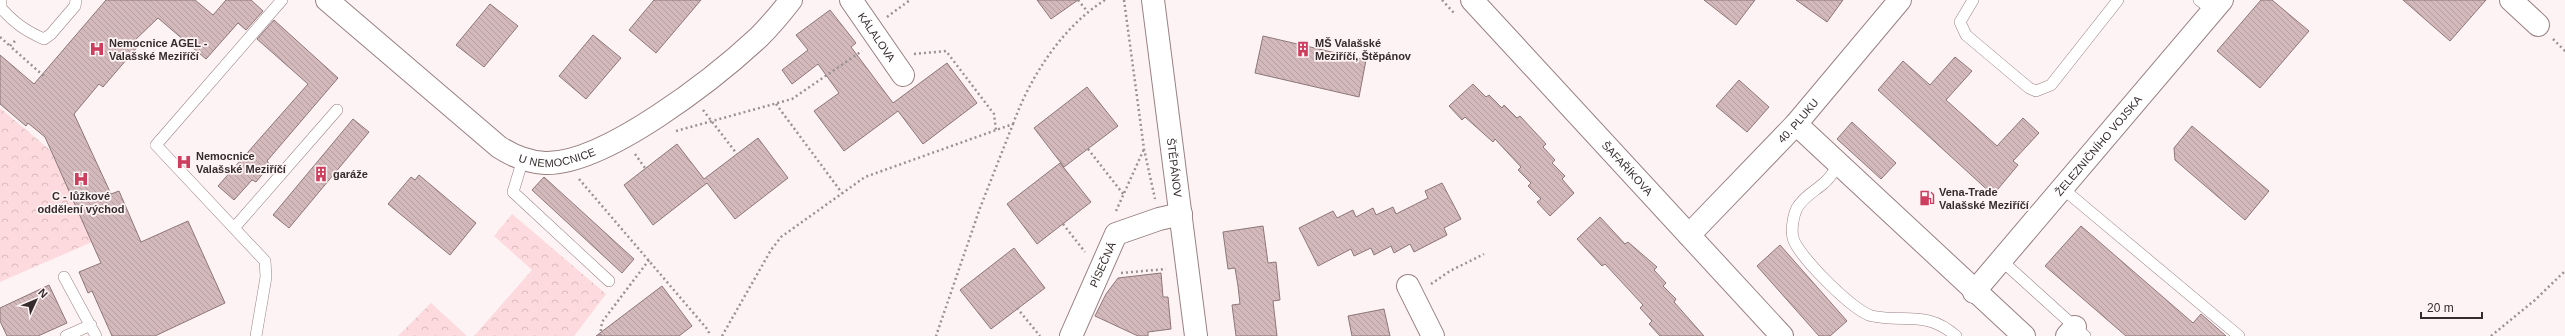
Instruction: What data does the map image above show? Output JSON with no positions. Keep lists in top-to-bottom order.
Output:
{
  "streets": {
    "street": [
      "KÁLALOVA",
      "40. PLUKU",
      "ŽELEZNIČNÍHO VOJSKA",
      "U NEMOCNICE",
      "ŠTĚPÁNOV",
      "ŠAFAŘÍKOVA",
      "PÍSEČNÁ"
    ]
  },
  "crossings": [
    ["40. PLUKU", "ŠAFAŘÍKOVA"],
    ["ŠTĚPÁNOV", "PÍSEČNÁ"]
  ],
  "places": {
    "hospital": ["Nemocnice AGEL - Valašské Meziříčí", "Nemocnice Valašské Meziříčí", "C - lůžkové oddělení východ"],
    "building": ["MŠ Valašské Meziříčí, Štěpánov", "garáže"],
    "fuel station": ["Vena-Trade Valašské Meziříčí"]
  },
  "scale_bar": "20 m",
  "north": "top right"
}
